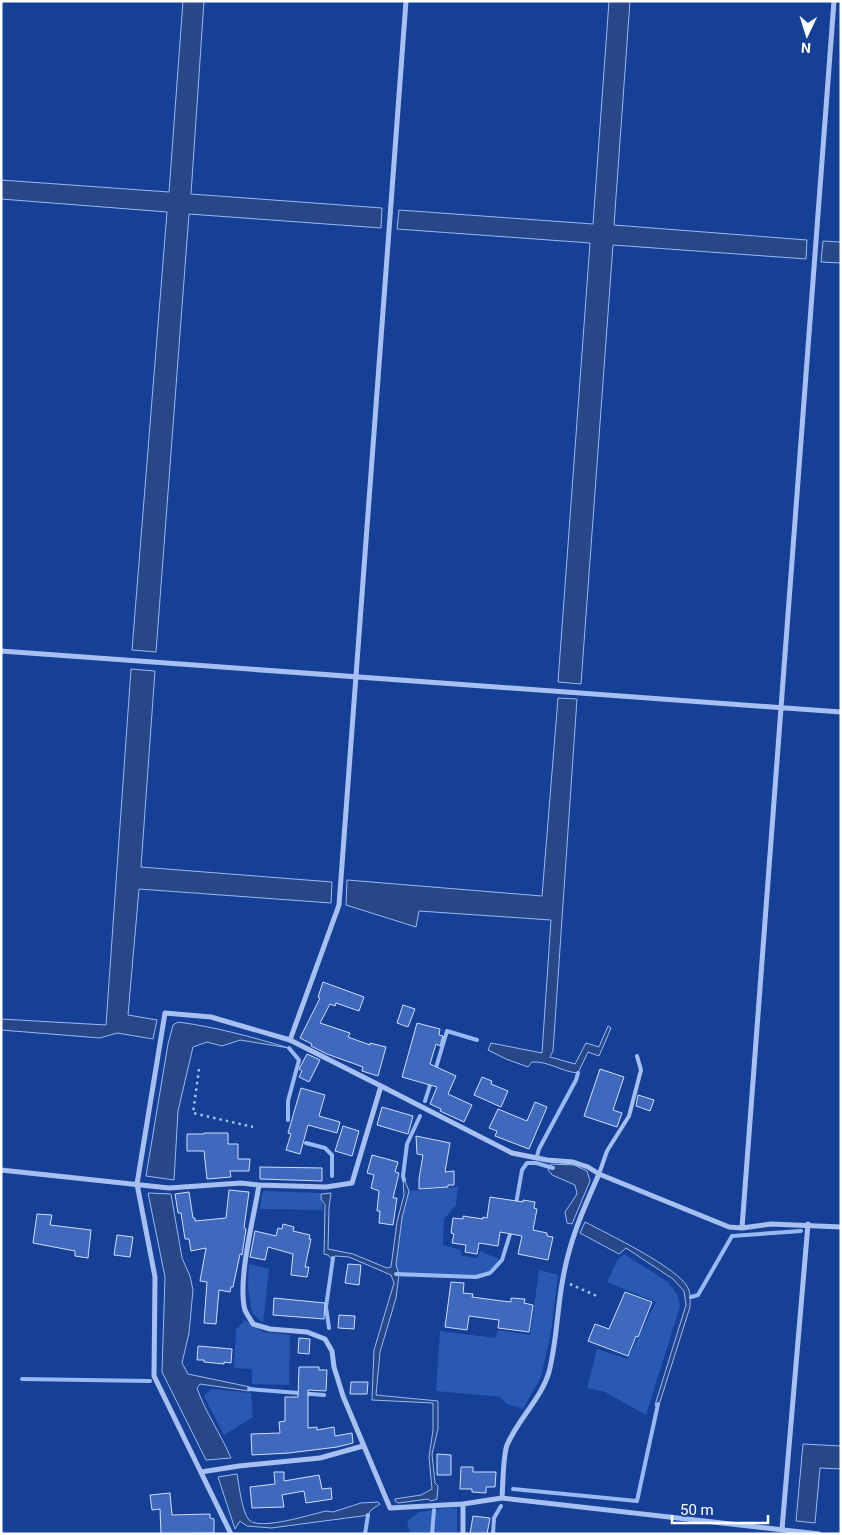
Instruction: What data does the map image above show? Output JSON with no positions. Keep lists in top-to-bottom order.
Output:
{
  "scale_bar": "50 m",
  "north": "bottom"
}
